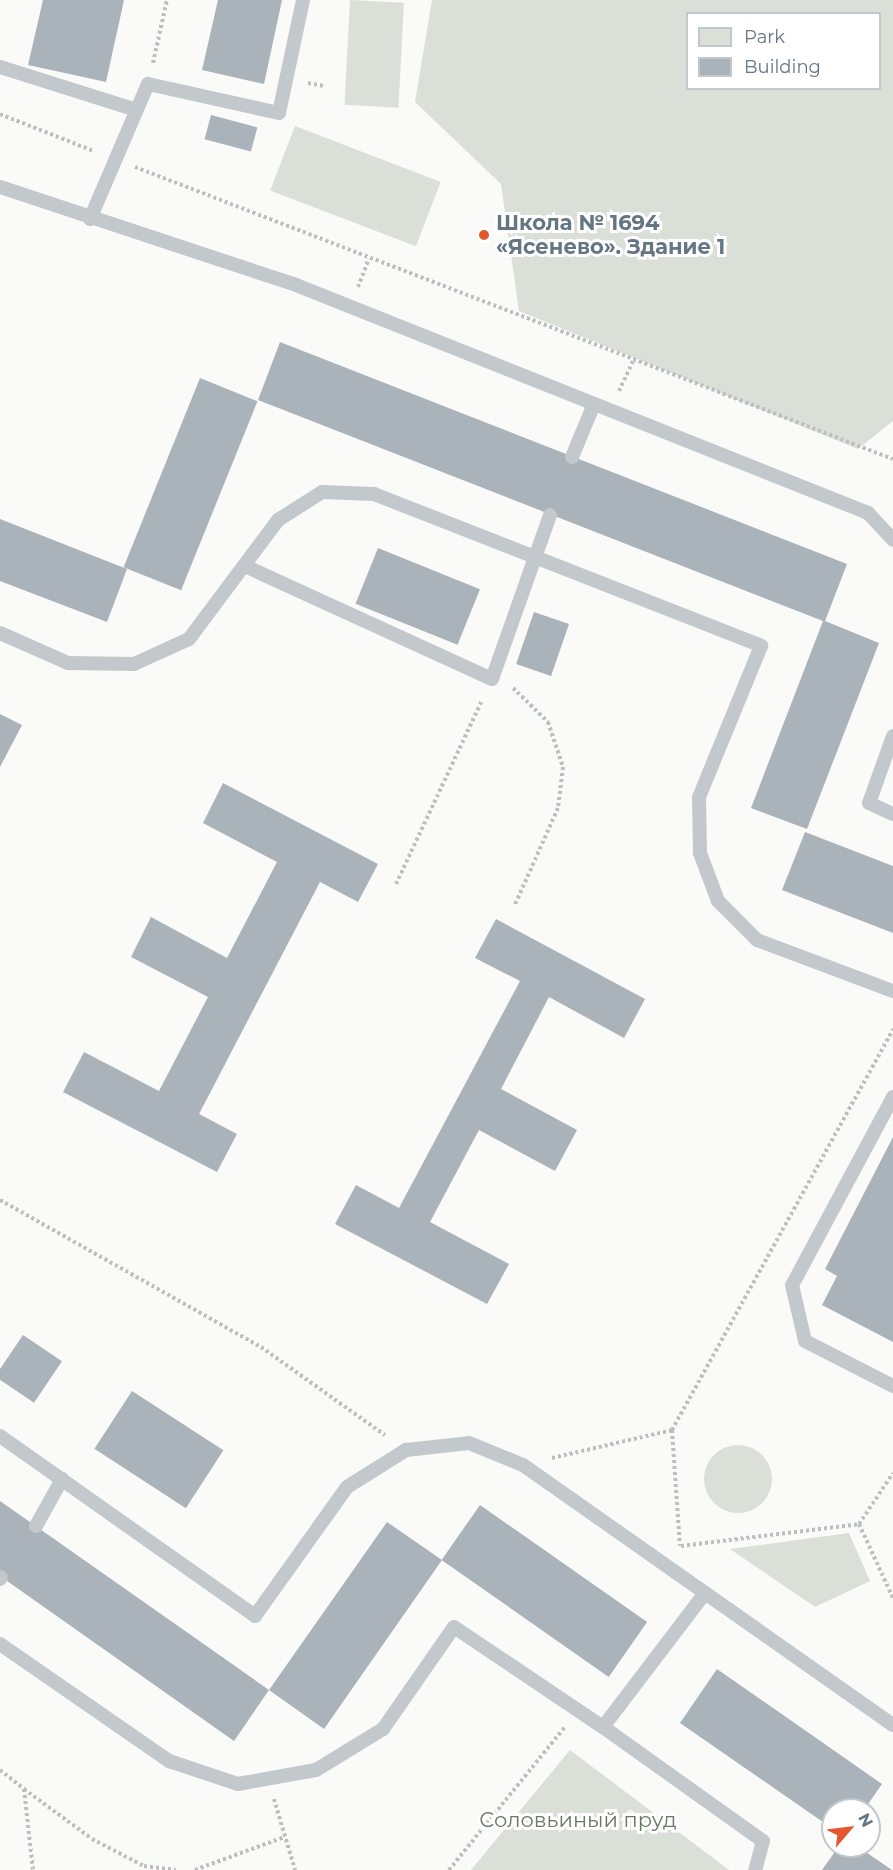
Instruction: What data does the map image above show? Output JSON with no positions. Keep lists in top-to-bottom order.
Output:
{
  "parks": ["Соловьиный пруд"],
  "places": ["Школа № 1694 «Ясенево». Здание 1"],
  "legend": ["Park", "Building"],
  "north": "top right"
}
